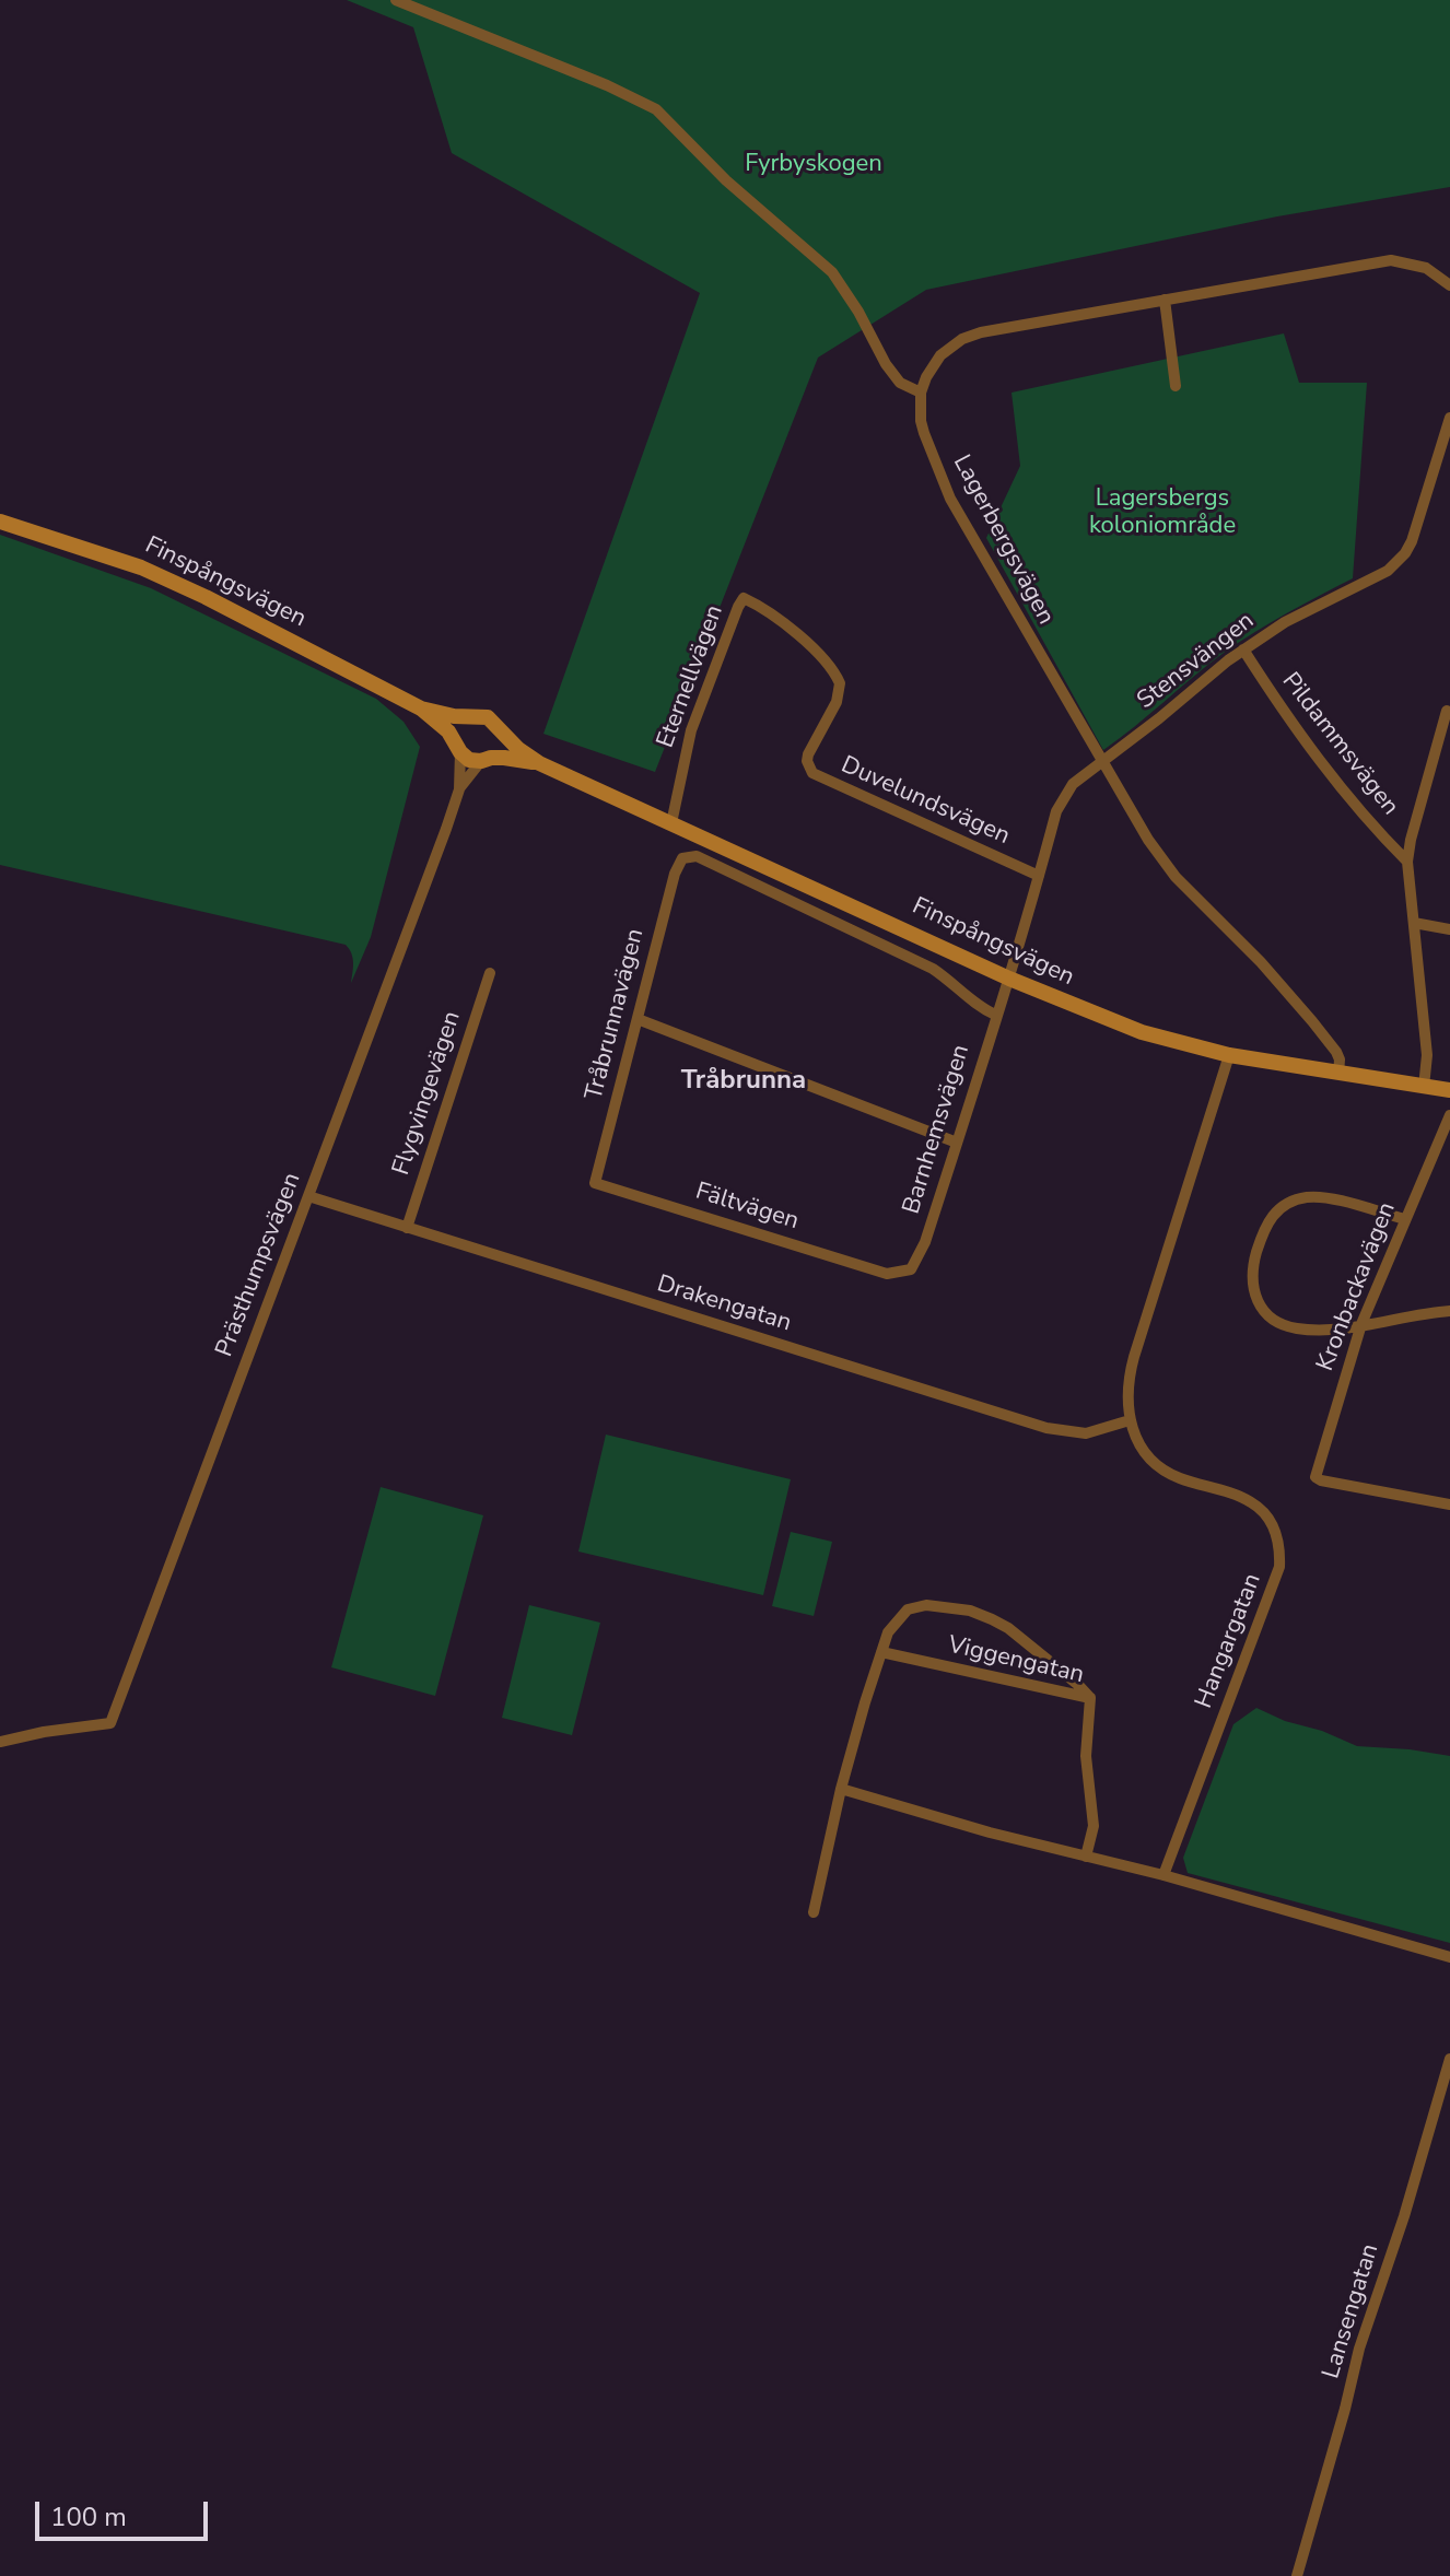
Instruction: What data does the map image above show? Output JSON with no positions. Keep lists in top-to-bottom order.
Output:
{
  "streets": {
    "main road": ["Finspångsvägen"],
    "street": [
      "Lagerbergsvägen",
      "Stensvängen",
      "Eternellvägen",
      "Pildammsvägen",
      "Duvelundsvägen",
      "Tråbrunnavägen",
      "Flygvingevägen",
      "Barnhemsvägen",
      "Fältvägen",
      "Prästhumpsvägen",
      "Kronbackavägen",
      "Drakengatan",
      "Hangargatan",
      "Viggengatan",
      "Lansengatan"
    ]
  },
  "crossings": [
    ["Lagerbergsvägen", "Finspångsvägen"],
    ["Lagerbergsvägen", "Stensvängen"],
    ["Finspångsvägen", "Stensvängen"],
    ["Finspångsvägen", "Eternellvägen"],
    ["Finspångsvägen", "Pildammsvägen"],
    ["Finspångsvägen", "Barnhemsvägen"],
    ["Finspångsvägen", "Prästhumpsvägen"],
    ["Finspångsvägen", "Hangargatan"],
    ["Stensvängen", "Pildammsvägen"],
    ["Stensvängen", "Duvelundsvägen"],
    ["Stensvängen", "Barnhemsvägen"],
    ["Eternellvägen", "Duvelundsvägen"],
    ["Tråbrunnavägen", "Barnhemsvägen"],
    ["Tråbrunnavägen", "Fältvägen"],
    ["Flygvingevägen", "Drakengatan"],
    ["Barnhemsvägen", "Fältvägen"],
    ["Prästhumpsvägen", "Drakengatan"],
    ["Drakengatan", "Hangargatan"]
  ],
  "districts": ["Tråbrunna"],
  "parks": ["Fyrbyskogen", "Lagersbergs koloniområde"],
  "scale_bar": "100 m"
}
